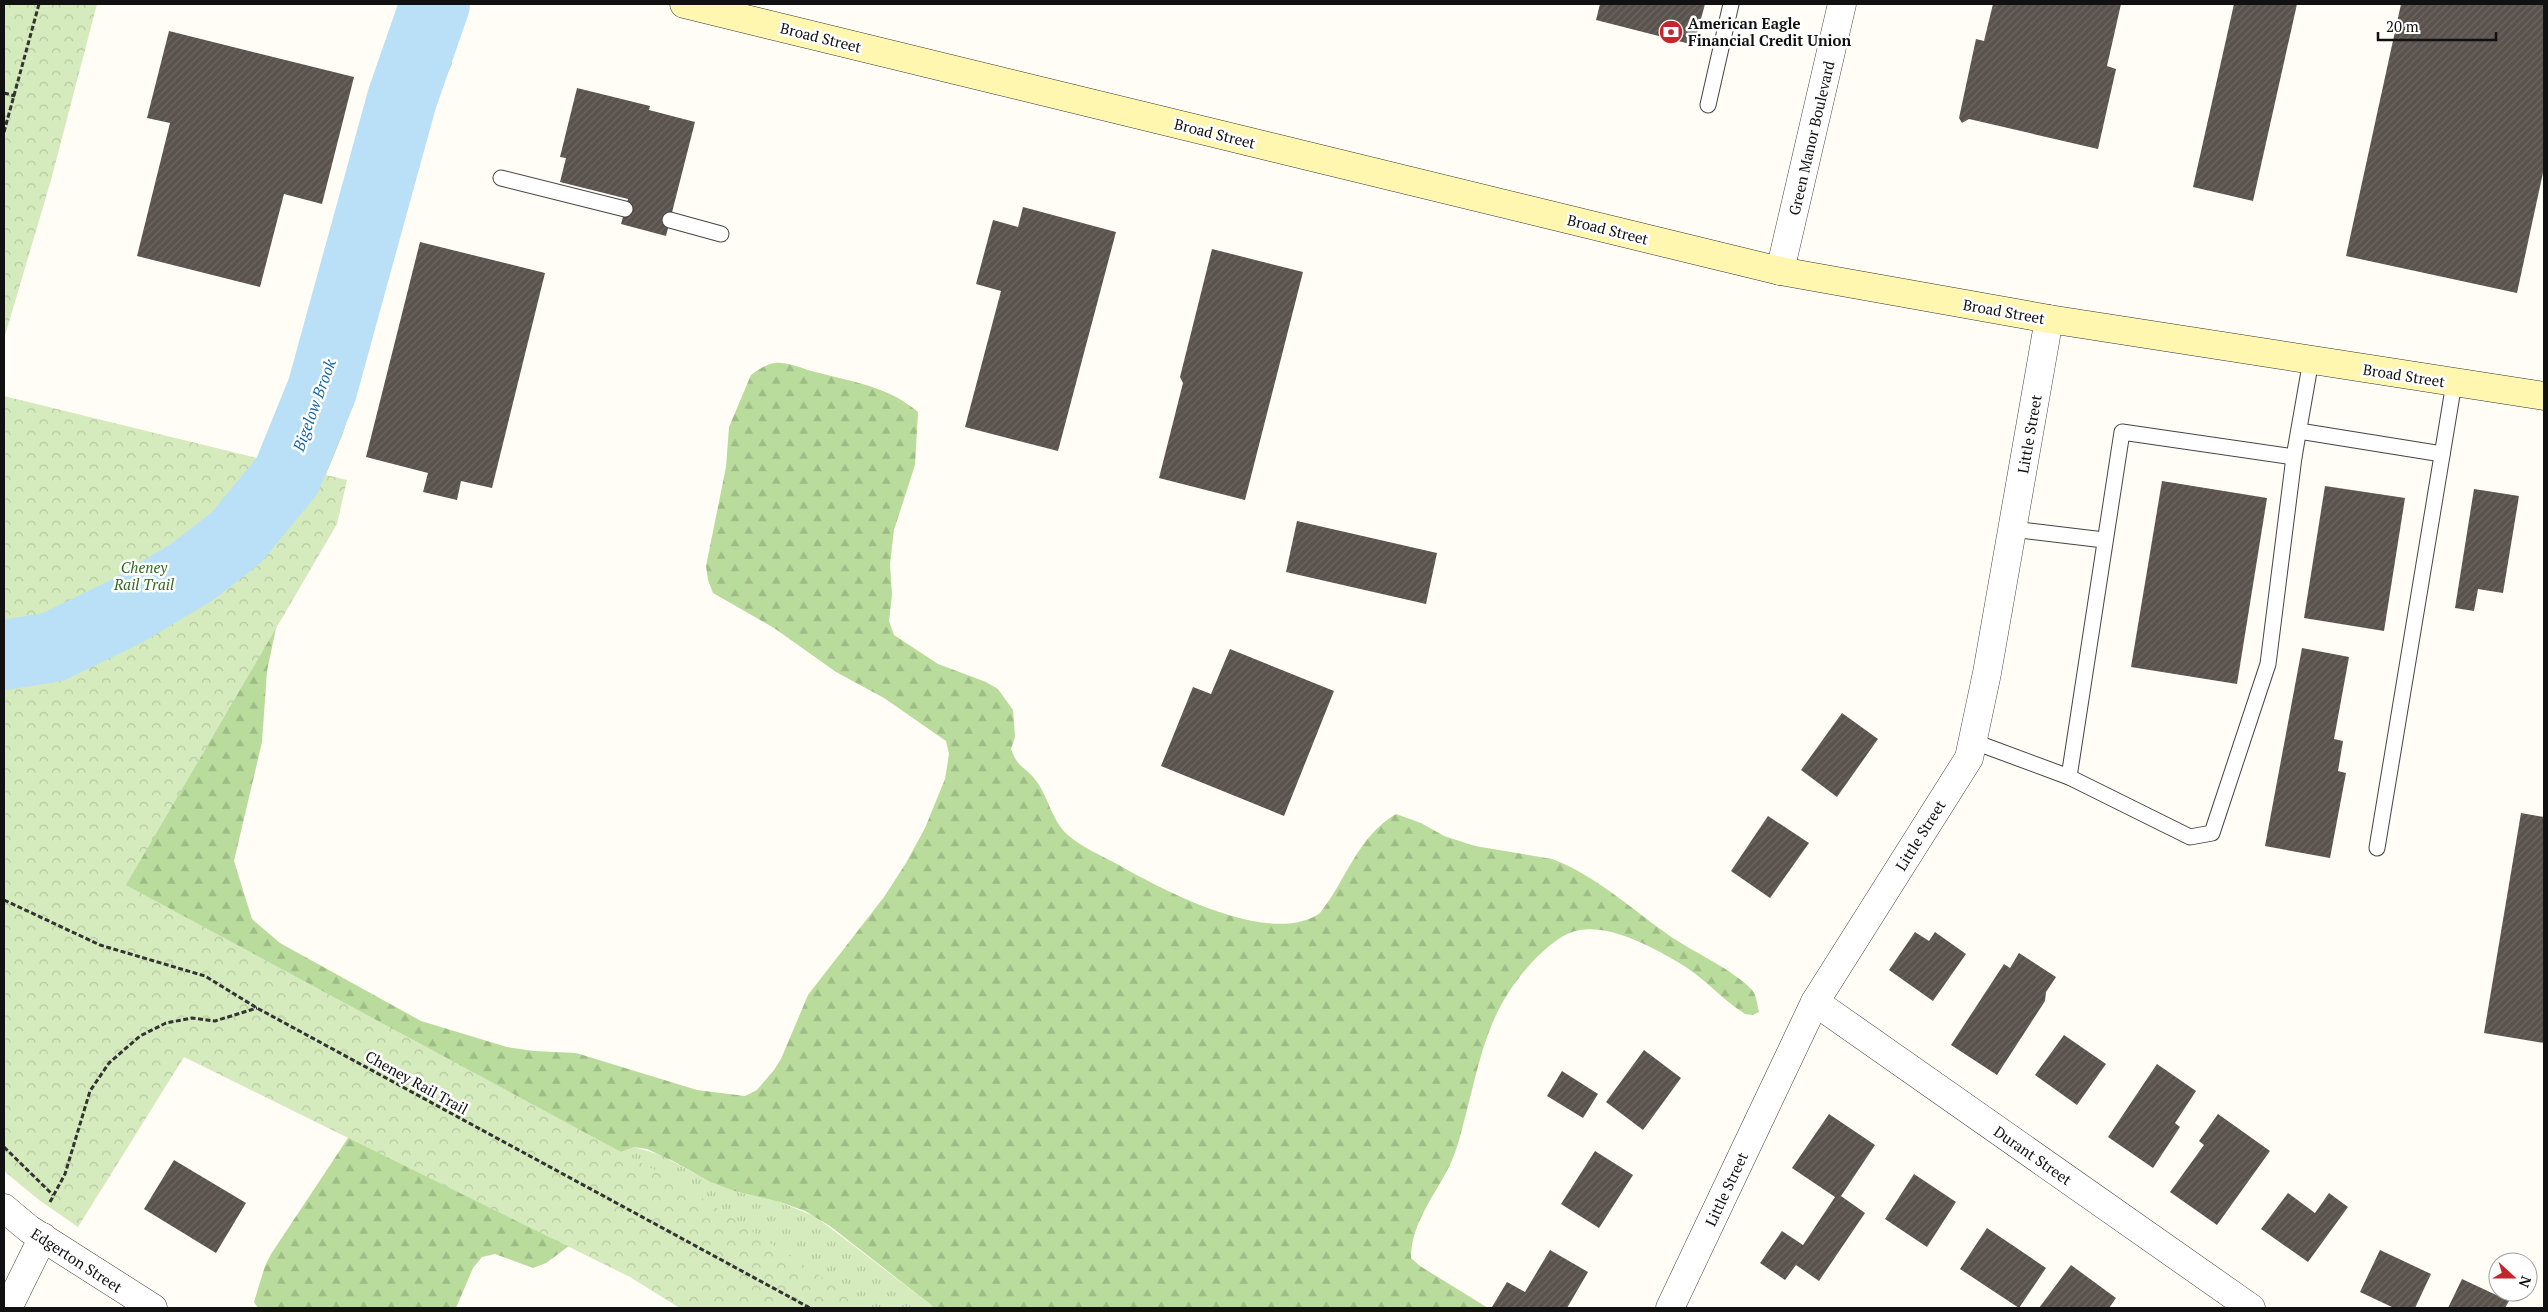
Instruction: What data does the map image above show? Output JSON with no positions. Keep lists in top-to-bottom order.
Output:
{
  "streets": {
    "main road": ["Broad Street"],
    "street": [
      "Green Manor Boulevard",
      "Little Street",
      "Durant Street",
      "Edgerton Street"
    ],
    "path": ["Cheney Rail Trail"]
  },
  "crossings": [
    ["Broad Street", "Green Manor Boulevard"],
    ["Broad Street", "Little Street"],
    ["Little Street", "Durant Street"]
  ],
  "water": ["Bigelow Brook"],
  "parks": ["Cheney Rail Trail"],
  "places": {
    "bank": ["American Eagle Financial Credit Union"]
  },
  "scale_bar": "20 m",
  "north": "right"
}
